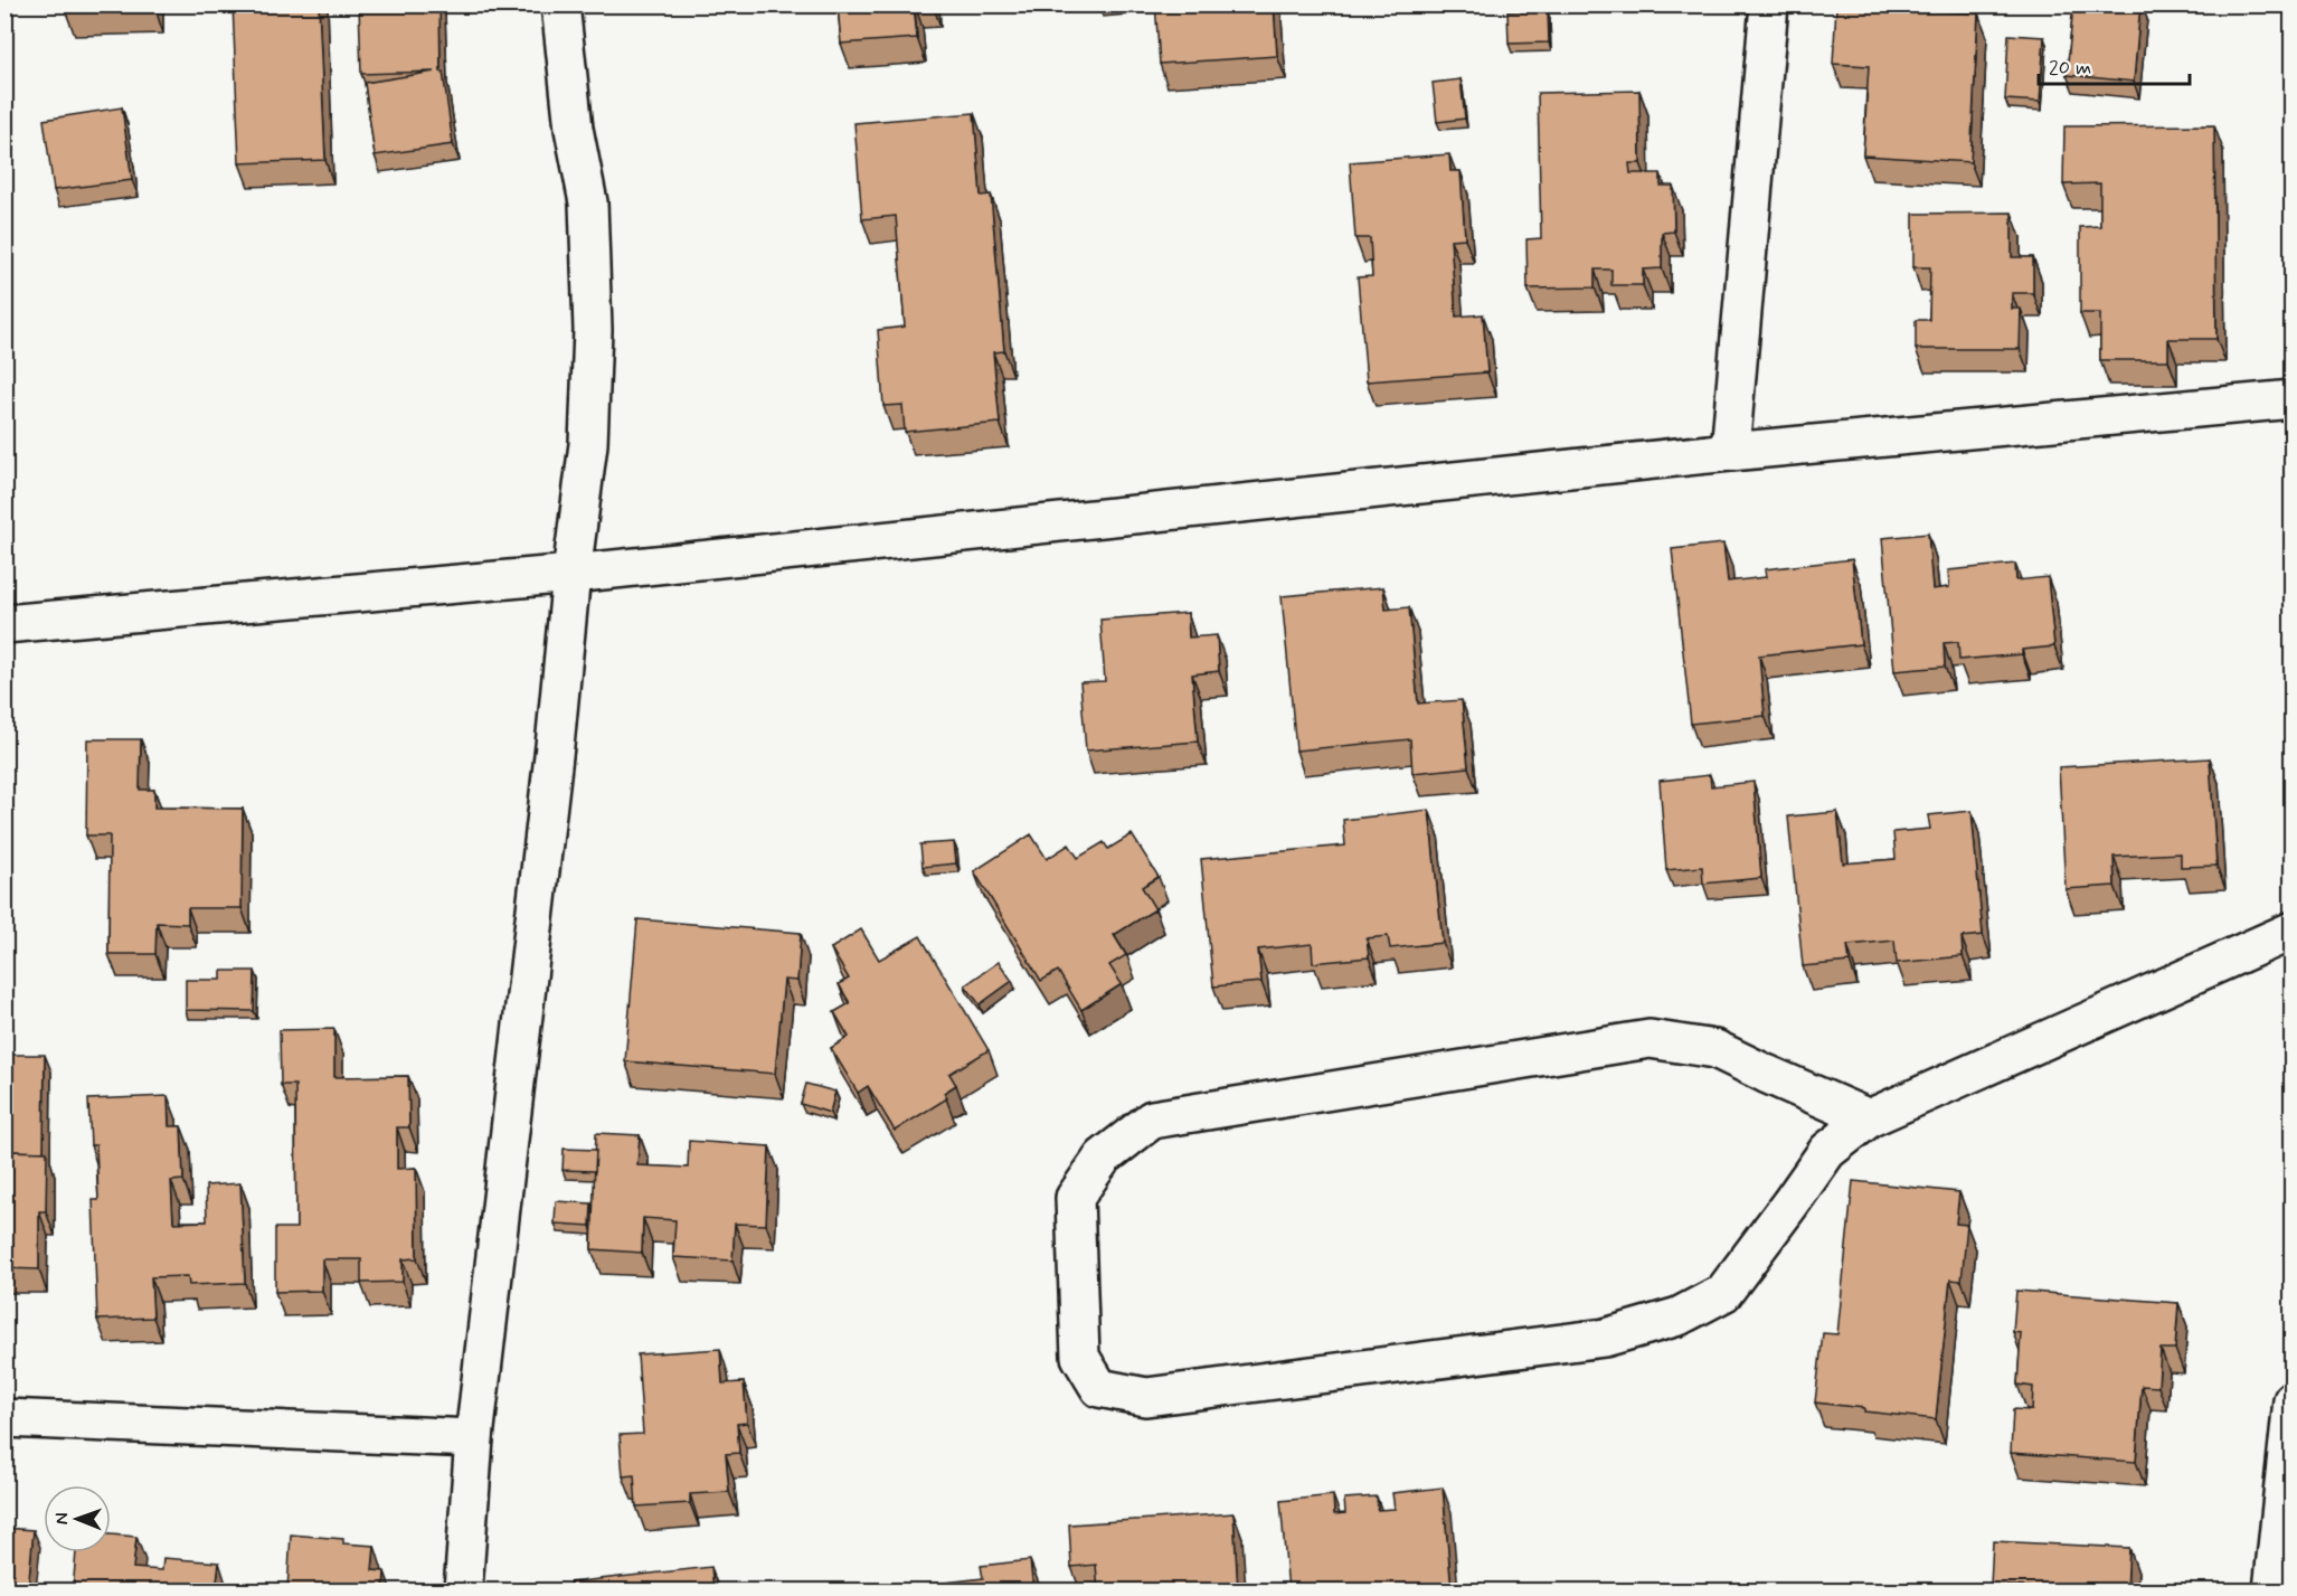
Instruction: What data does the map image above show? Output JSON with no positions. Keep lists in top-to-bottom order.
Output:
{
  "scale_bar": "20 m",
  "north": "left"
}
